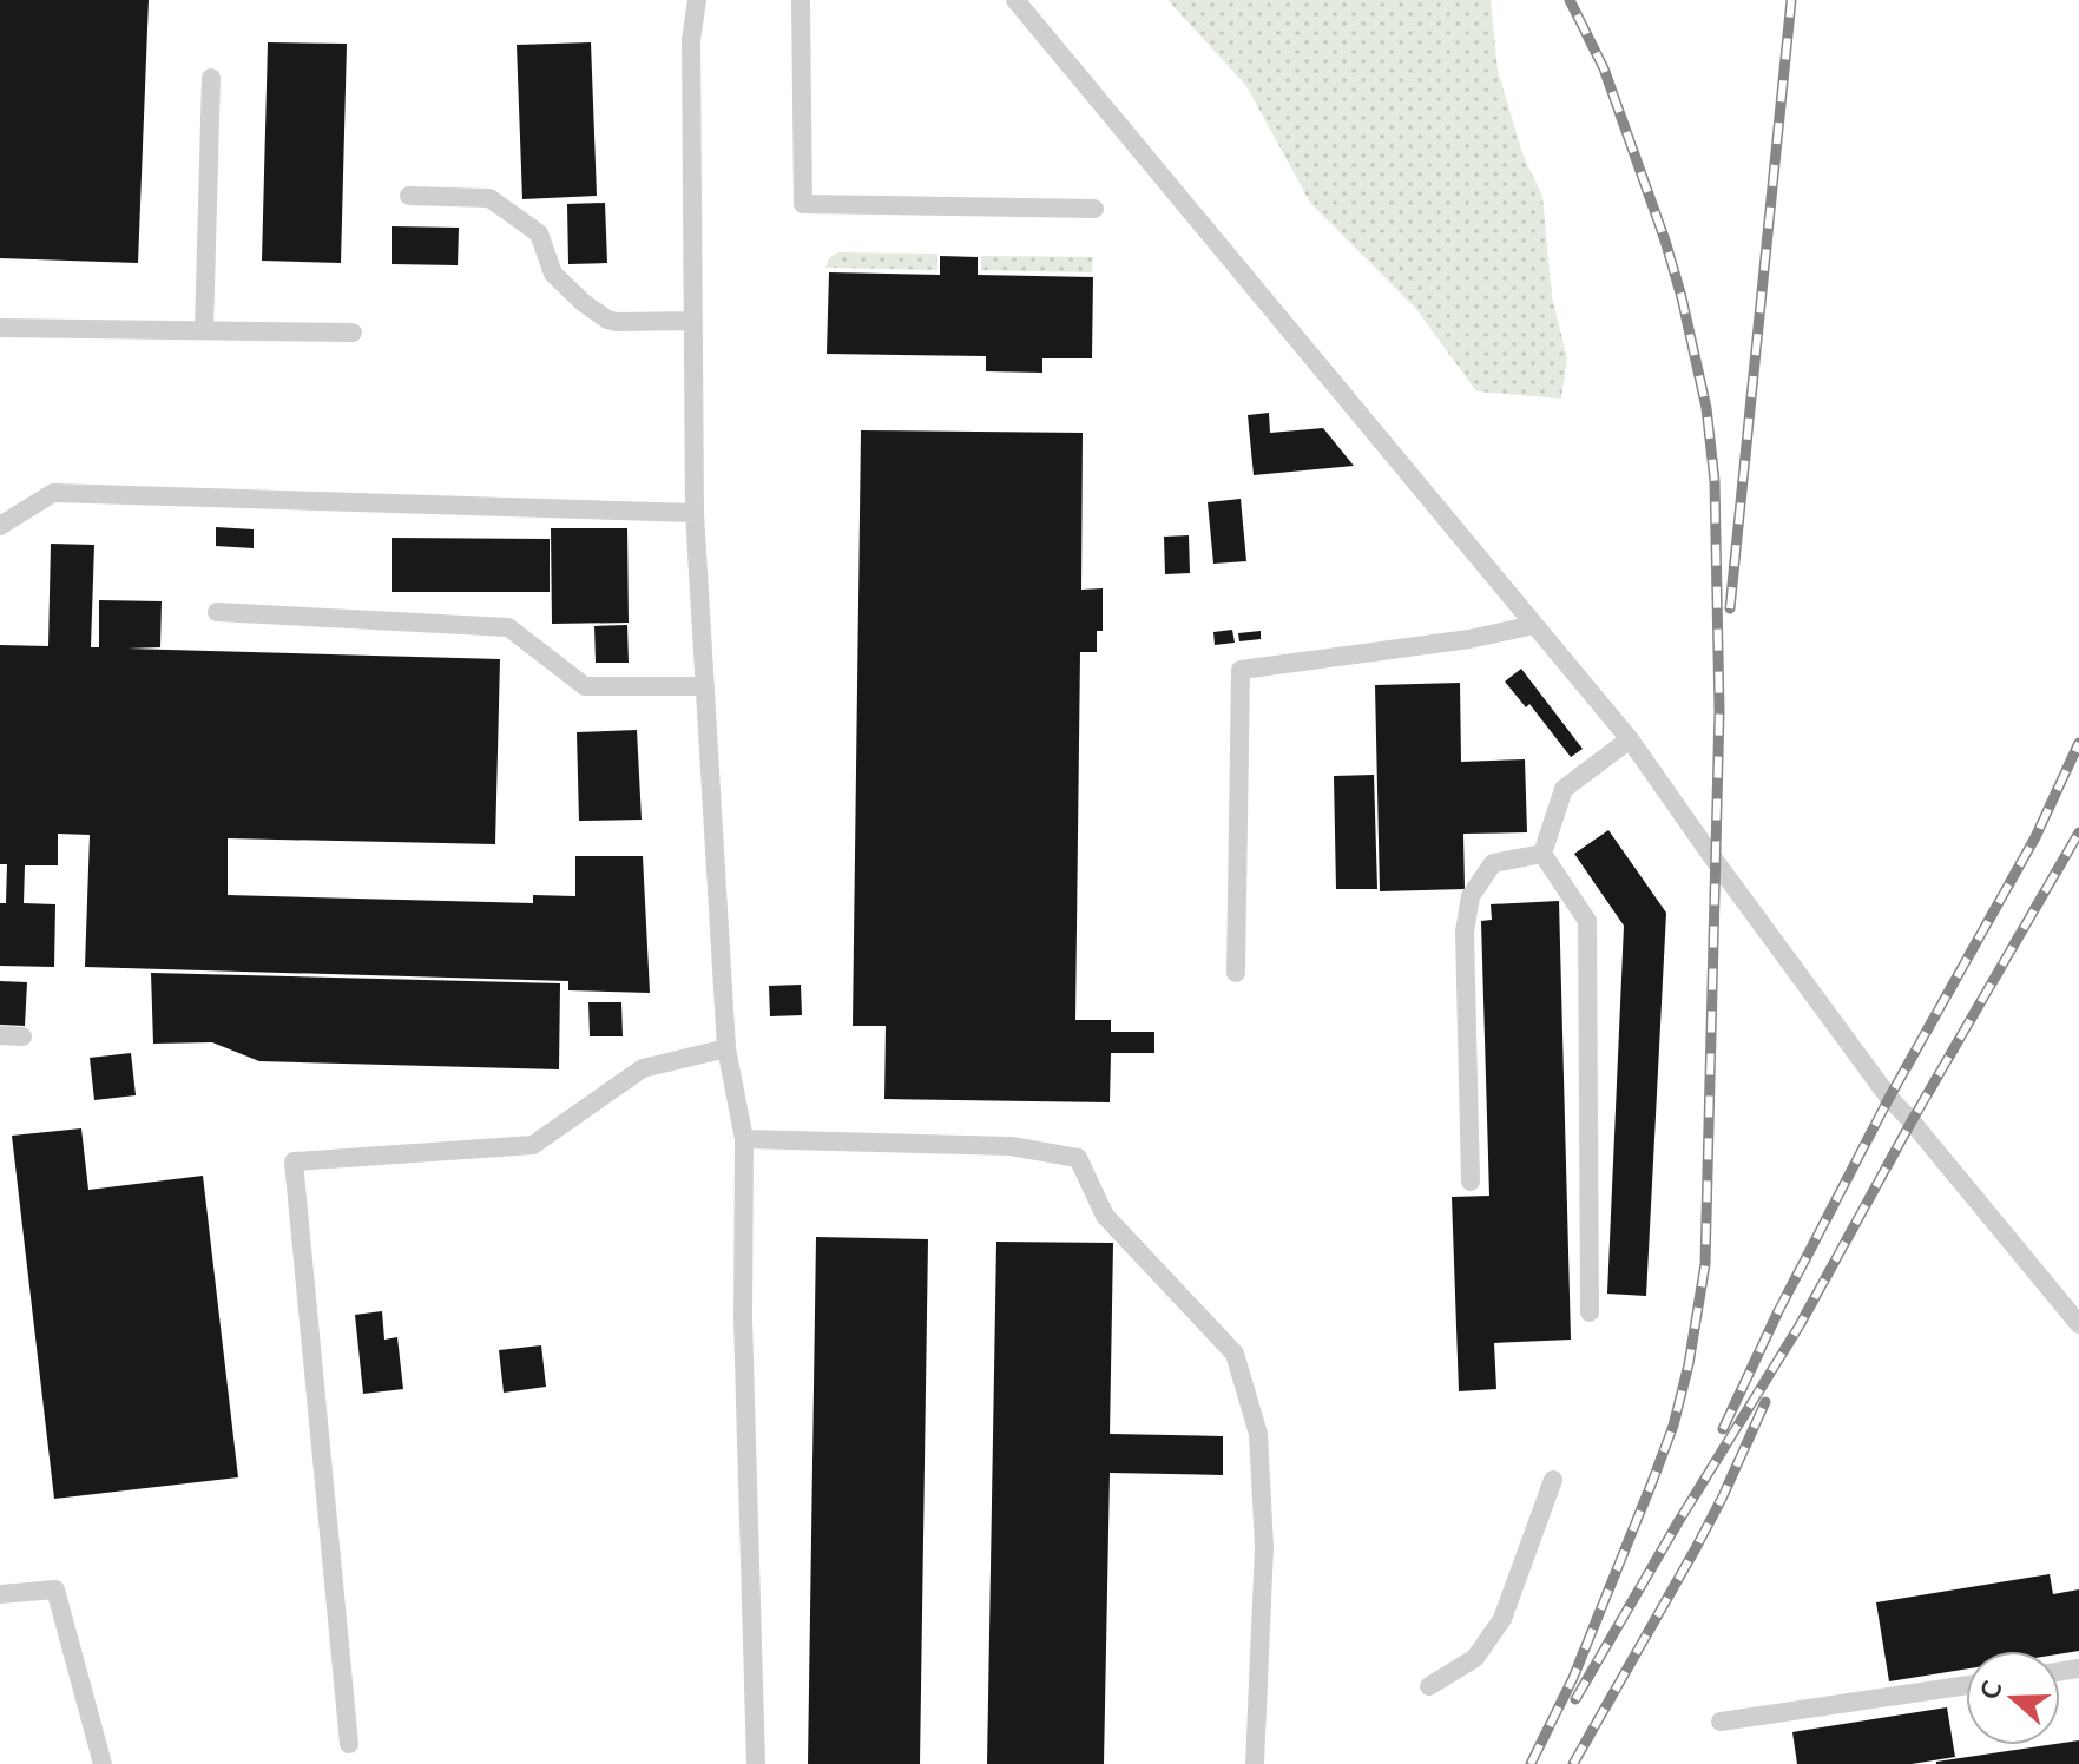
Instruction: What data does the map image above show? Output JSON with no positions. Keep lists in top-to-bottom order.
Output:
{
  "north": "left"
}
